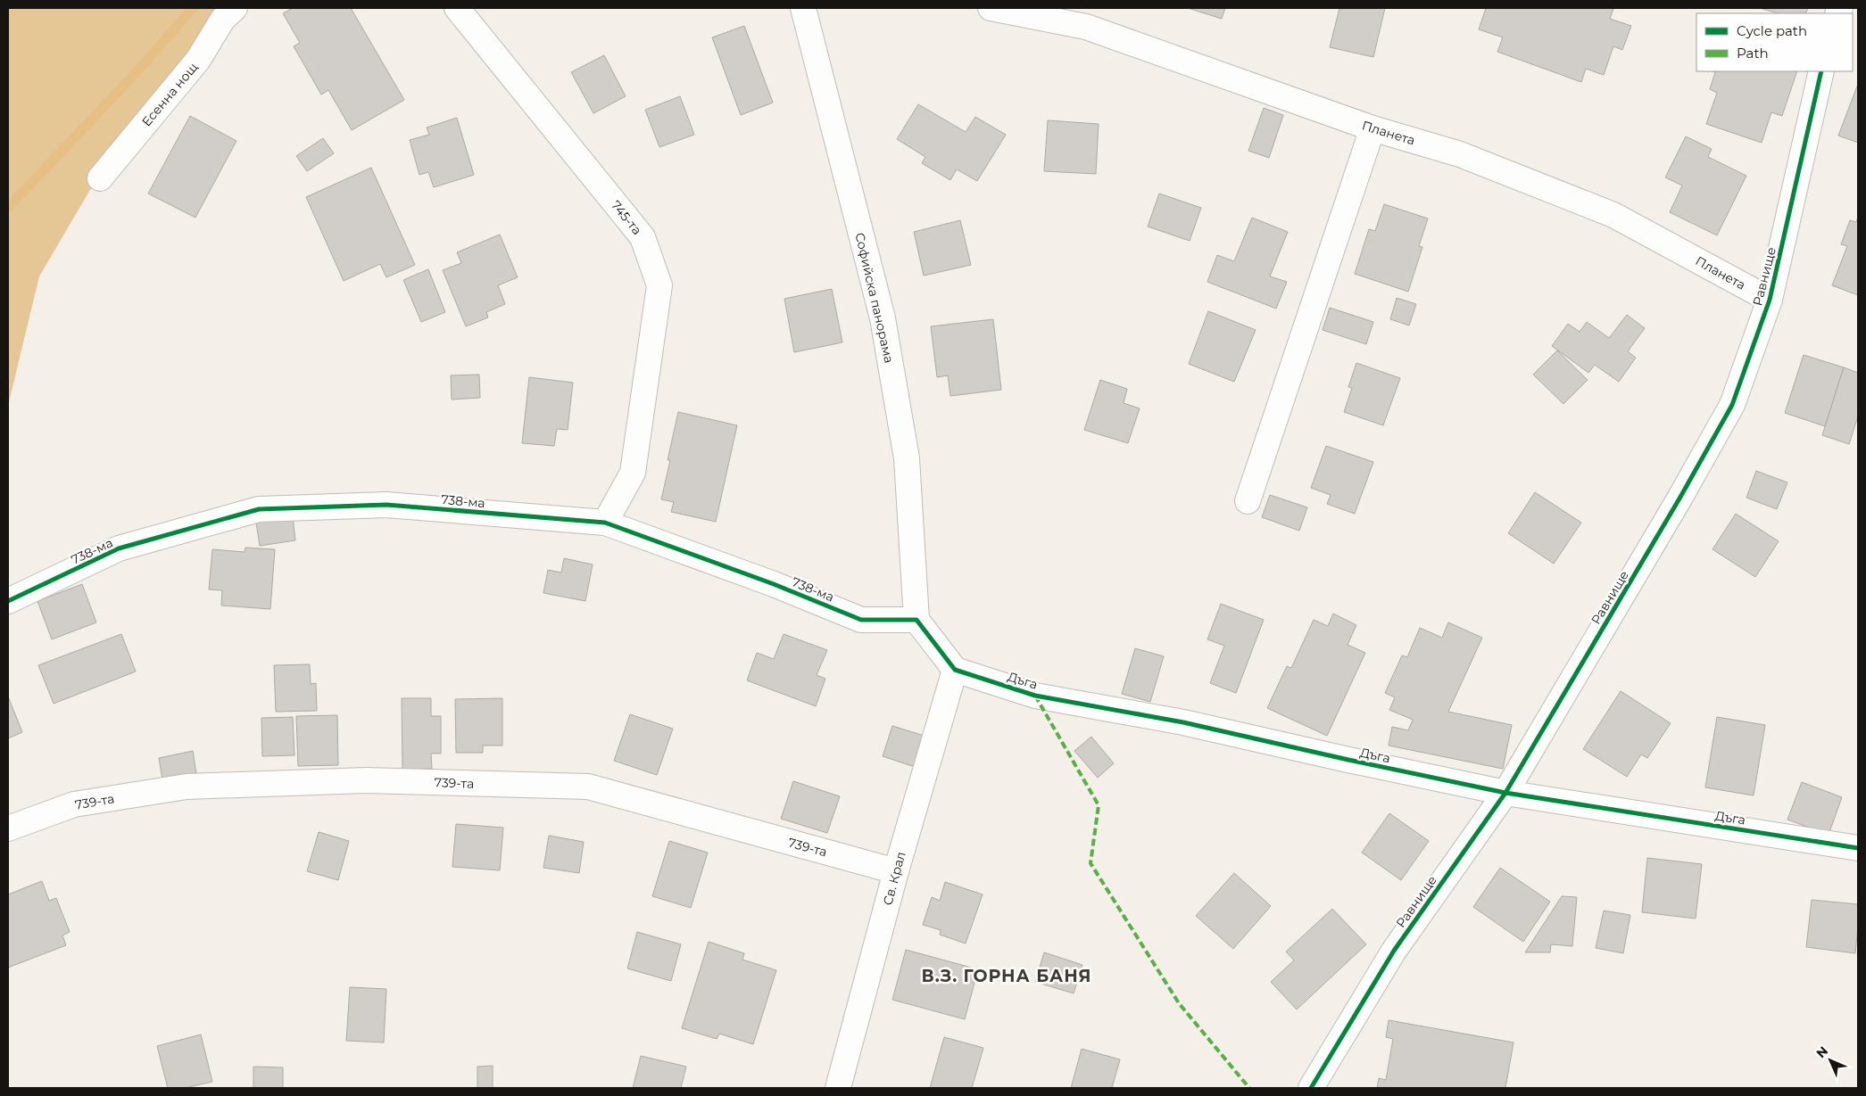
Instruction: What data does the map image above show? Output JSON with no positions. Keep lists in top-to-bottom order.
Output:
{
  "streets": {
    "street": [
      "Есенна нощ",
      "Планета",
      "745-та",
      "Равнище",
      "Софийска панорама",
      "738-ма",
      "Дъга",
      "739-та",
      "Св. Крал"
    ]
  },
  "crossings": [
    ["Планета", "Равнище"],
    ["745-та", "738-ма"],
    ["Равнище", "Дъга"],
    ["Софийска панорама", "738-ма"],
    ["Дъга", "Св. Крал"],
    ["739-та", "Св. Крал"]
  ],
  "districts": ["В.З. ГОРНА БАНЯ"],
  "legend": ["Cycle path", "Path"],
  "north": "top left"
}
